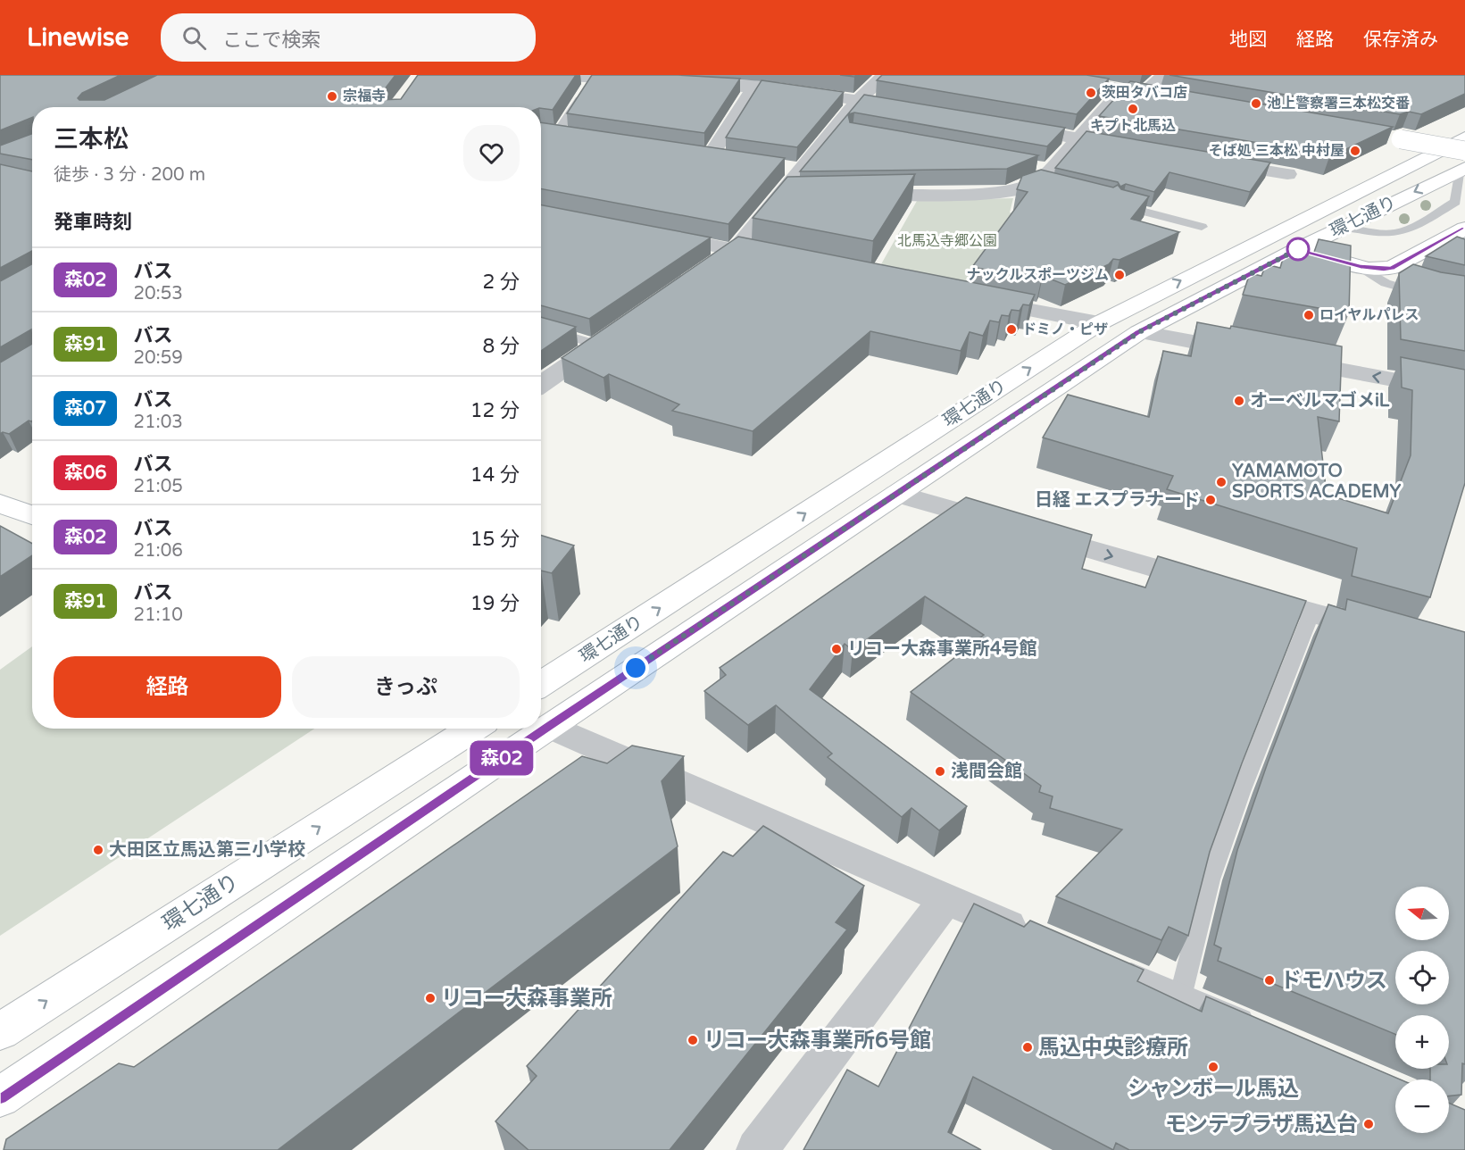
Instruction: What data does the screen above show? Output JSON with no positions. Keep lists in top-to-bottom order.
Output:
{
  "streets": {
    "main road": ["環七通り"]
  },
  "parks": ["北馬込寺郷公園"],
  "places": [
    "茨田タバコ店",
    "宗福寺",
    "池上警察署三本松交番",
    "キプト北馬込",
    "そば処 三本松 中村屋",
    "ナックルスポーツジム",
    "ロイヤルパレス",
    "ドミノ・ピザ",
    "オーベルマゴメiL",
    "YAMAMOTO SPORTS ACADEMY",
    "日経 エスプラナード",
    "リコー大森事業所4号館",
    "浅間会館",
    "大田区立馬込第三小学校",
    "ドモハウス",
    "リコー大森事業所",
    "リコー大森事業所6号館",
    "馬込中央診療所",
    "シャンボール馬込",
    "モンテプラザ馬込台"
  ],
  "lines": ["bus line 森02"],
  "north": "left",
  "page": {
    "header": "Linewise",
    "search": "ここで検索",
    "nav": ["地図", "経路", "保存済み"],
    "on_map": "森02",
    "heading": [
      ["三本松", "徒歩 · 3 分 · 200 m"],
      "発車時刻"
    ],
    "list": [
      {
        "mark": "森02",
        "name": "バス",
        "note": "20:53",
        "value": "2 分"
      },
      {
        "mark": "森91",
        "name": "バス",
        "note": "20:59",
        "value": "8 分"
      },
      {
        "mark": "森07",
        "name": "バス",
        "note": "21:03",
        "value": "12 分"
      },
      {
        "mark": "森06",
        "name": "バス",
        "note": "21:05",
        "value": "14 分"
      },
      {
        "mark": "森02",
        "name": "バス",
        "note": "21:06",
        "value": "15 分"
      },
      {
        "mark": "森91",
        "name": "バス",
        "note": "21:10",
        "value": "19 分"
      }
    ],
    "buttons": ["経路", "きっぷ"],
    "map_buttons": ["+", "−"]
  }
}
